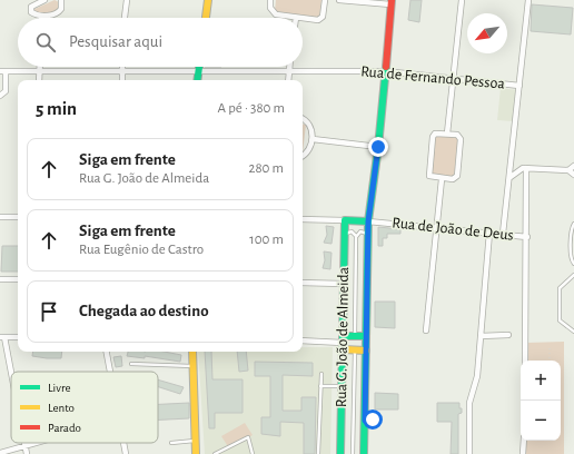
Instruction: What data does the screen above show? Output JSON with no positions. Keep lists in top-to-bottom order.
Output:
{
  "streets": {
    "street": ["Rua de Fernando Pessoa", "Rua de João de Deus", "Rua G. João de Almeida"]
  },
  "crossings": [
    ["Rua de Fernando Pessoa", "Rua G. João de Almeida"],
    ["Rua de João de Deus", "Rua G. João de Almeida"]
  ],
  "legend": ["Livre", "Lento", "Parado"],
  "north": "bottom left",
  "page": {
    "search": "Pesquisar aqui",
    "heading": ["5 min", "A pé · 380 m"],
    "list": [
      ["Siga em frente", "Rua G. João de Almeida", "280 m"],
      ["Siga em frente", "Rua Eugênio de Castro", "100 m"],
      "Chegada ao destino"
    ],
    "map_buttons": ["+", "−"]
  }
}
